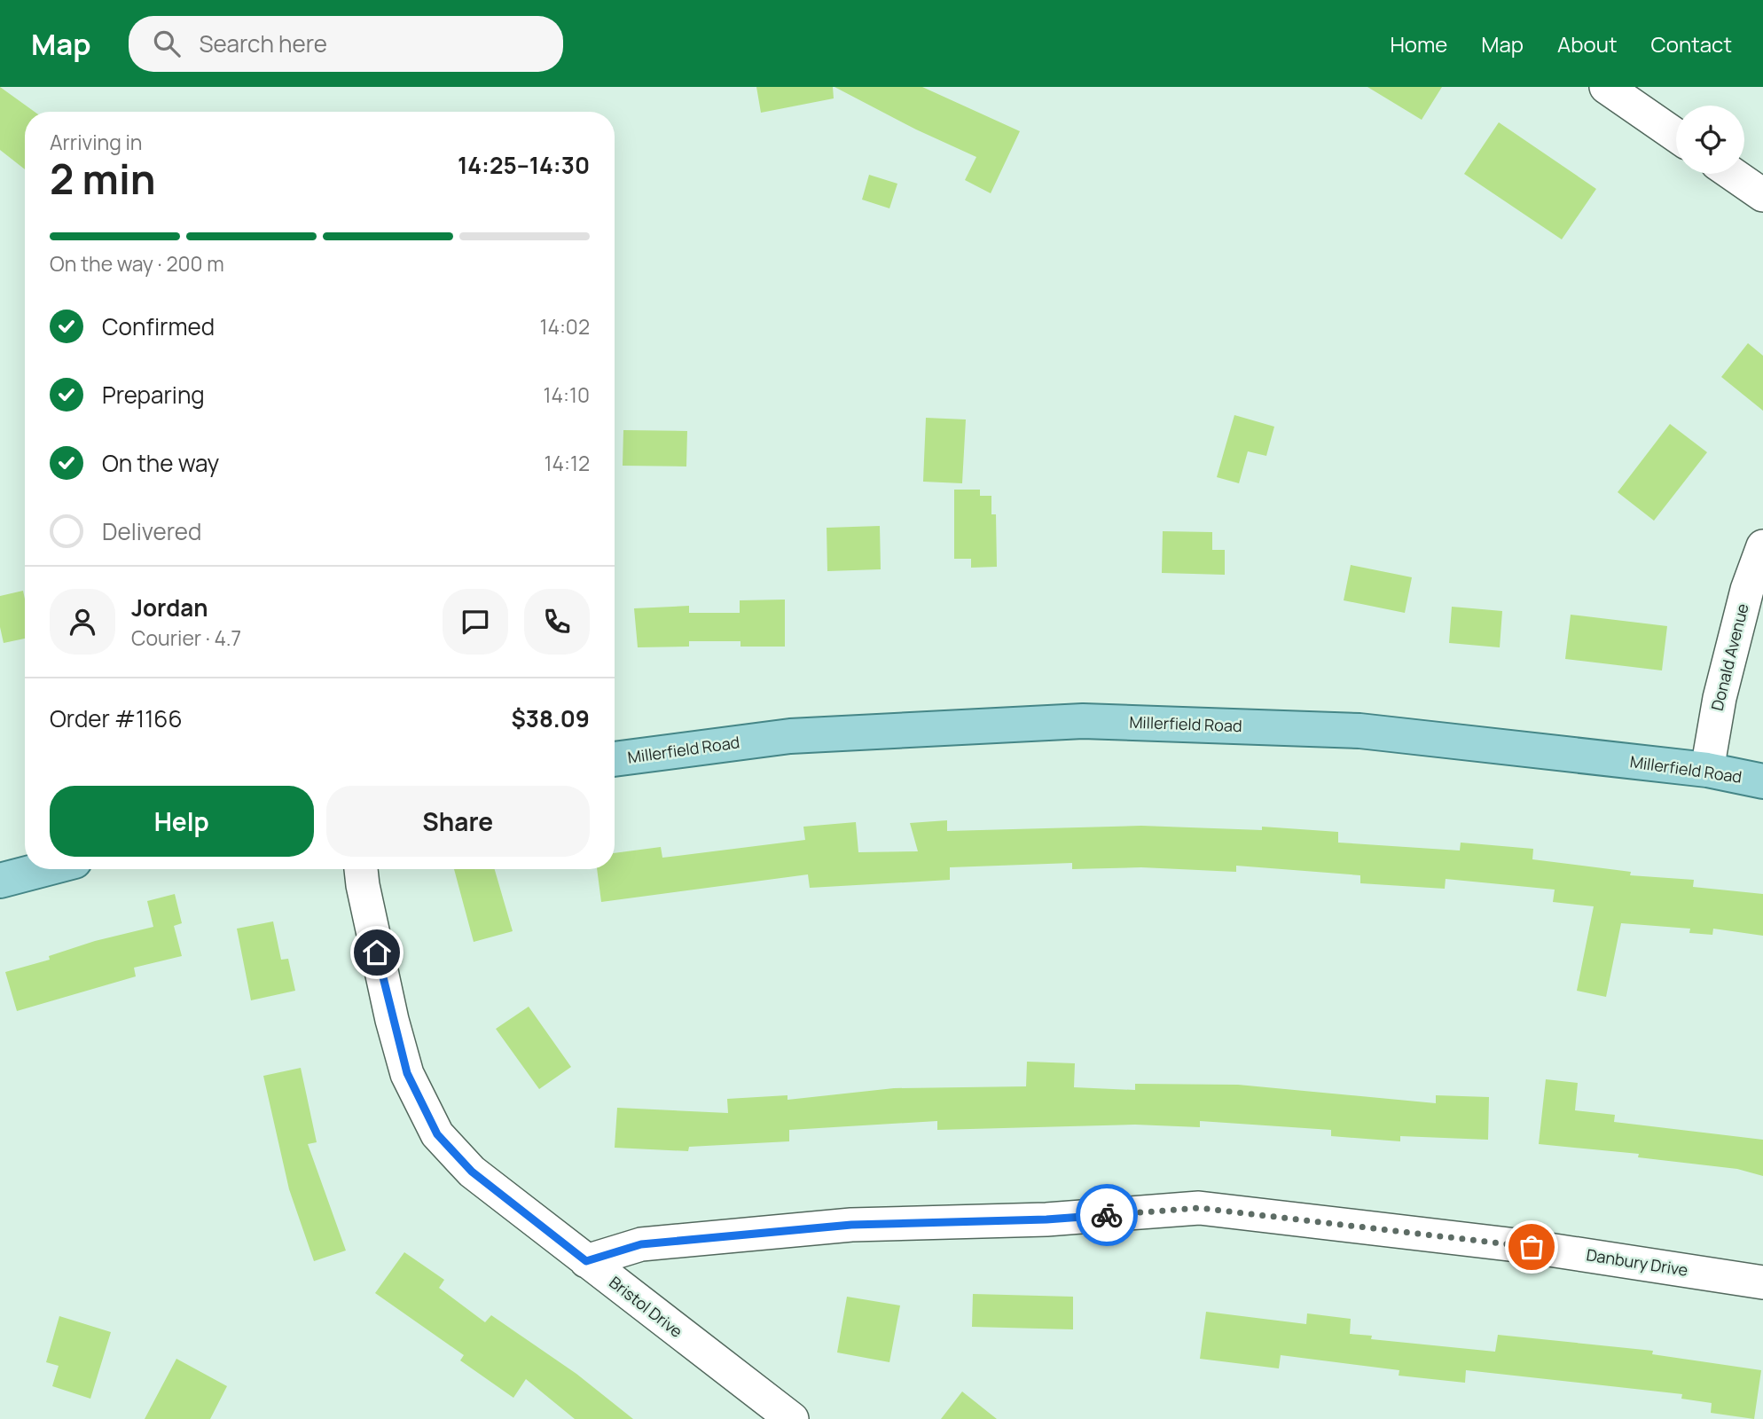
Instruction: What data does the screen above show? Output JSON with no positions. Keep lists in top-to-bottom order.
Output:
{
  "streets": {
    "main road": ["Millerfield Road"],
    "street": ["Donald Avenue", "Danbury Drive", "Bristol Drive"]
  },
  "crossings": [
    ["Donald Avenue", "Millerfield Road"],
    ["Danbury Drive", "Bristol Drive"]
  ],
  "page": {
    "header": "Map",
    "search": "Search here",
    "nav": [
      "Home",
      "Map",
      "About",
      "Contact"
    ],
    "heading": ["2 min", "Arriving in", "14:25–14:30"],
    "panel": [
      "Jordan",
      "Courier · 4.7",
      "Order #1166",
      "$38.09"
    ],
    "bar": "On the way · 200 m",
    "list": [
      ["Confirmed", "14:02"],
      ["Preparing", "14:10"],
      ["On the way", "14:12"],
      "Delivered"
    ],
    "buttons": ["Help", "Share"]
  }
}
